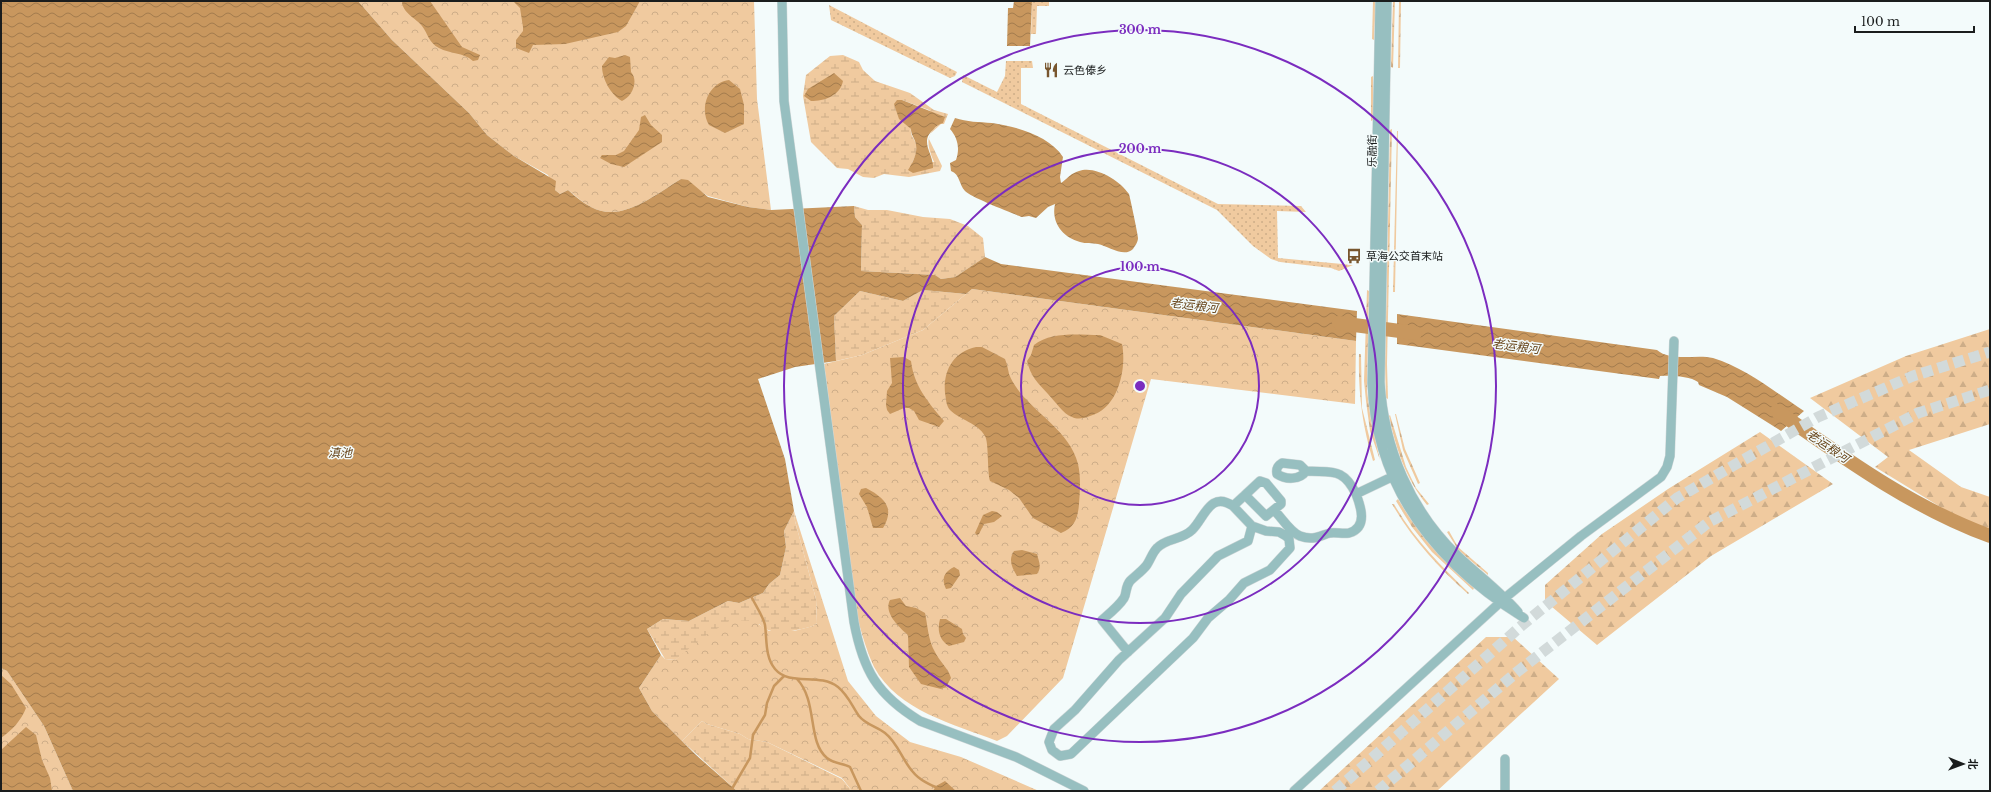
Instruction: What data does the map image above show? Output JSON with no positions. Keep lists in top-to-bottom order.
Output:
{
  "streets": {
    "street": ["乐融街"]
  },
  "water": ["老运粮河", "滇池"],
  "places": {
    "restaurant": ["云色傣乡"],
    "bus stop": ["草海公交首末站"]
  },
  "scale_bar": "100 m",
  "north": "right",
  "rings": ["300 m", "200 m", "100 m"]
}
